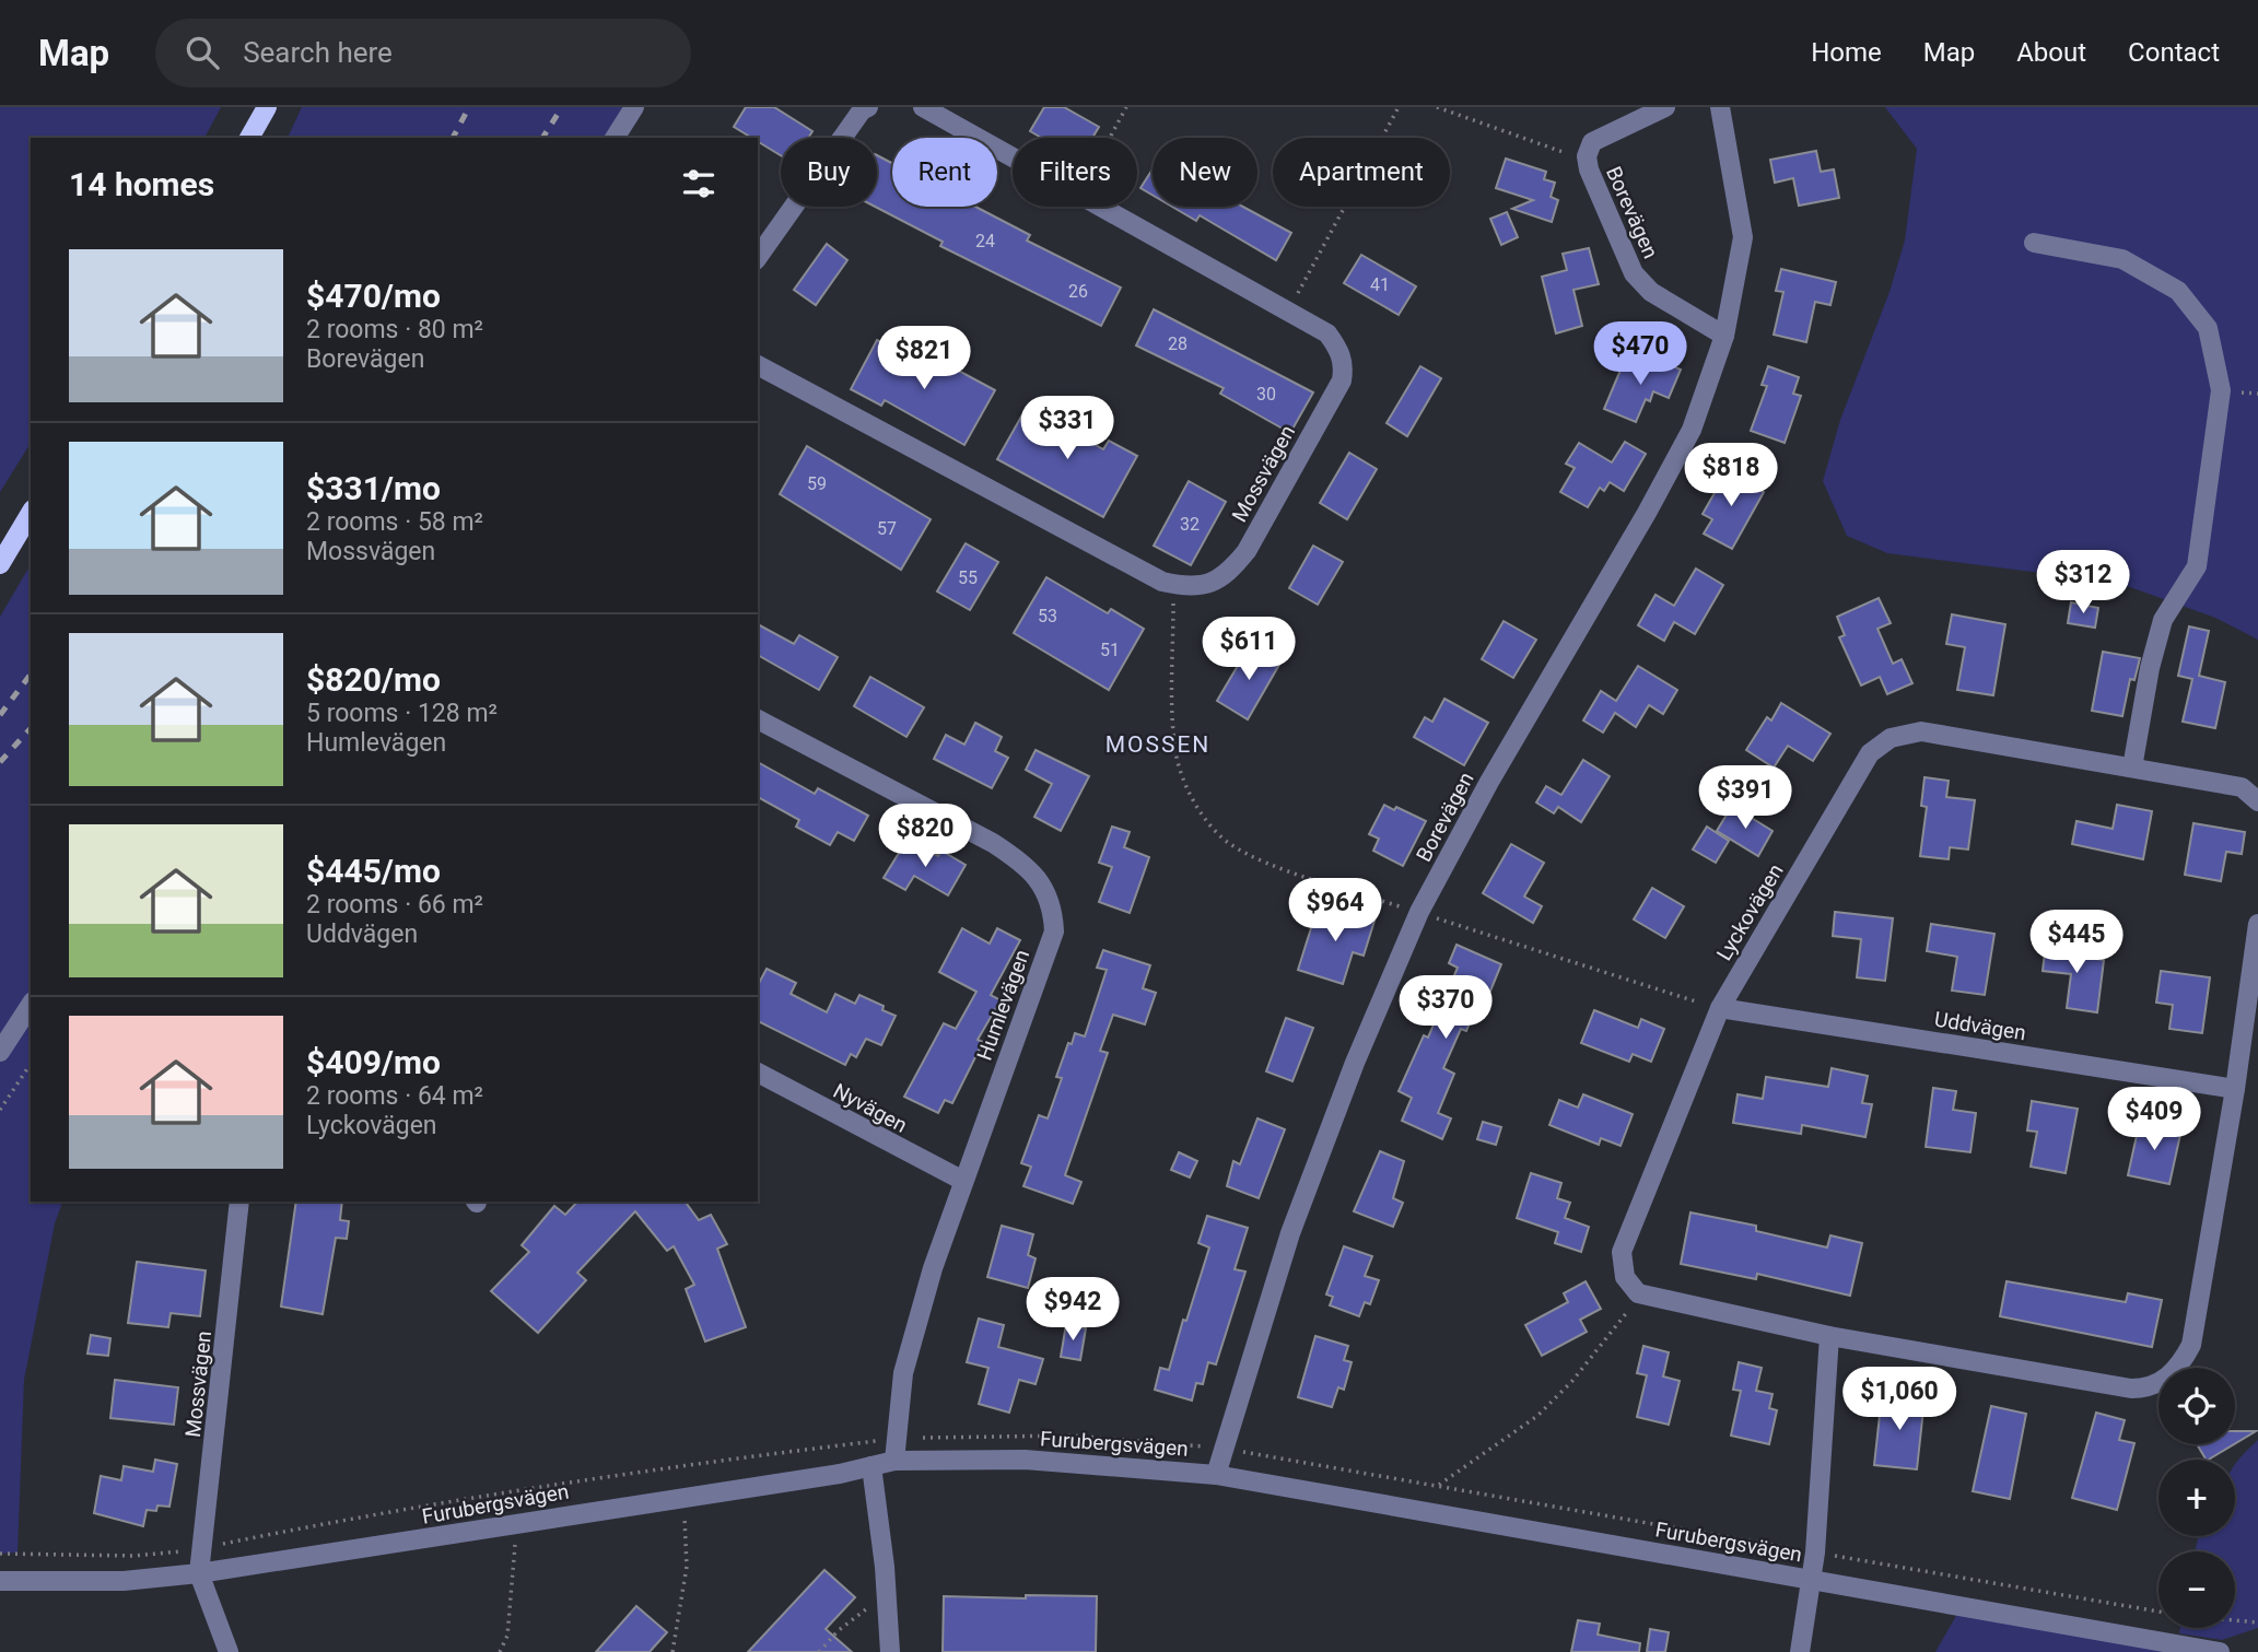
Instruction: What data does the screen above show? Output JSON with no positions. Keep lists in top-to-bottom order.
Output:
{
  "streets": {
    "street": [
      "Borevägen",
      "Mossvägen",
      "Lyckovägen",
      "Humlevägen",
      "Uddvägen",
      "Nyvägen",
      "Furubergsvägen"
    ]
  },
  "crossings": [
    ["Borevägen", "Furubergsvägen"],
    ["Mossvägen", "Furubergsvägen"],
    ["Lyckovägen", "Uddvägen"],
    ["Humlevägen", "Nyvägen"],
    ["Humlevägen", "Furubergsvägen"]
  ],
  "districts": ["MOSSEN"],
  "house_numbers": [
    "24",
    "41",
    "26",
    "28",
    "30",
    "59",
    "32",
    "57",
    "55",
    "53",
    "51"
  ],
  "page": {
    "header": "Map",
    "search": "Search here",
    "nav": [
      "Home",
      "Map",
      "About",
      "Contact"
    ],
    "chip": [
      "Buy",
      "Rent",
      "Filters",
      "New",
      "Apartment"
    ],
    "heading": "14 homes",
    "list": [
      {
        "name": "$470/mo",
        "note": "2 rooms · 80 m² · Borevägen"
      },
      {
        "name": "$331/mo",
        "note": "2 rooms · 58 m² · Mossvägen"
      },
      {
        "name": "$820/mo",
        "note": "5 rooms · 128 m² · Humlevägen"
      },
      {
        "name": "$445/mo",
        "note": "2 rooms · 66 m² · Uddvägen"
      },
      {
        "name": "$409/mo",
        "note": "2 rooms · 64 m² · Lyckovägen"
      }
    ],
    "price": [
      "$470",
      "$821",
      "$331",
      "$818",
      "$312",
      "$611",
      "$391",
      "$820",
      "$964",
      "$445",
      "$370",
      "$409",
      "$942",
      "$1,060"
    ],
    "map_buttons": ["+", "−"]
  }
}
